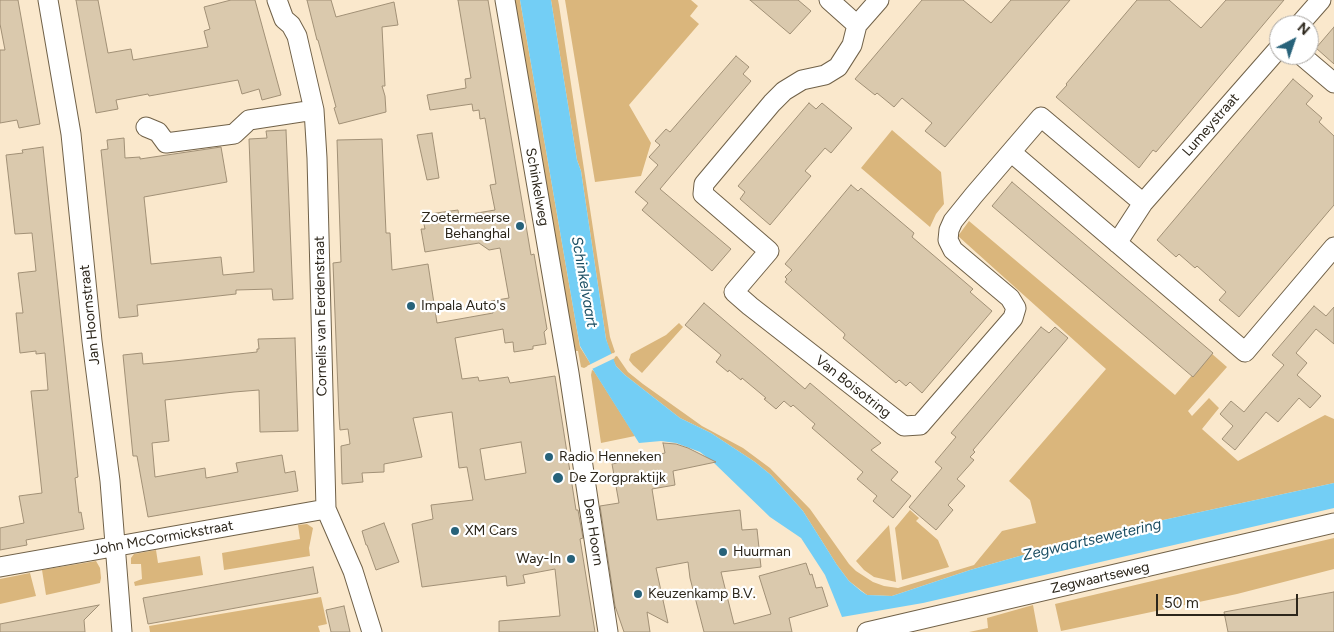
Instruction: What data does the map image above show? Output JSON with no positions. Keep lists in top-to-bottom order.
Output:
{
  "streets": {
    "street": [
      "Lumeystraat",
      "Schinkelweg",
      "Jan Hoornstraat",
      "Cornelis van Eerdenstraat",
      "Van Boisotring",
      "Den Hoorn",
      "John McCormickstraat",
      "Zegwaartseweg"
    ]
  },
  "crossings": [
    ["Lumeystraat", "Van Boisotring"],
    ["Schinkelweg", "Den Hoorn"],
    ["Jan Hoornstraat", "John McCormickstraat"],
    ["Cornelis van Eerdenstraat", "John McCormickstraat"]
  ],
  "water": ["Schinkelvaart", "Zegwaartsewetering"],
  "places": [
    "Zoetermeerse Behanghal",
    "Impala Auto's",
    "Radio Henneken",
    "De Zorgpraktijk",
    "XM Cars",
    "Huurman",
    "Way-In",
    "Keuzenkamp B.V."
  ],
  "scale_bar": "50 m",
  "north": "top right"
}
